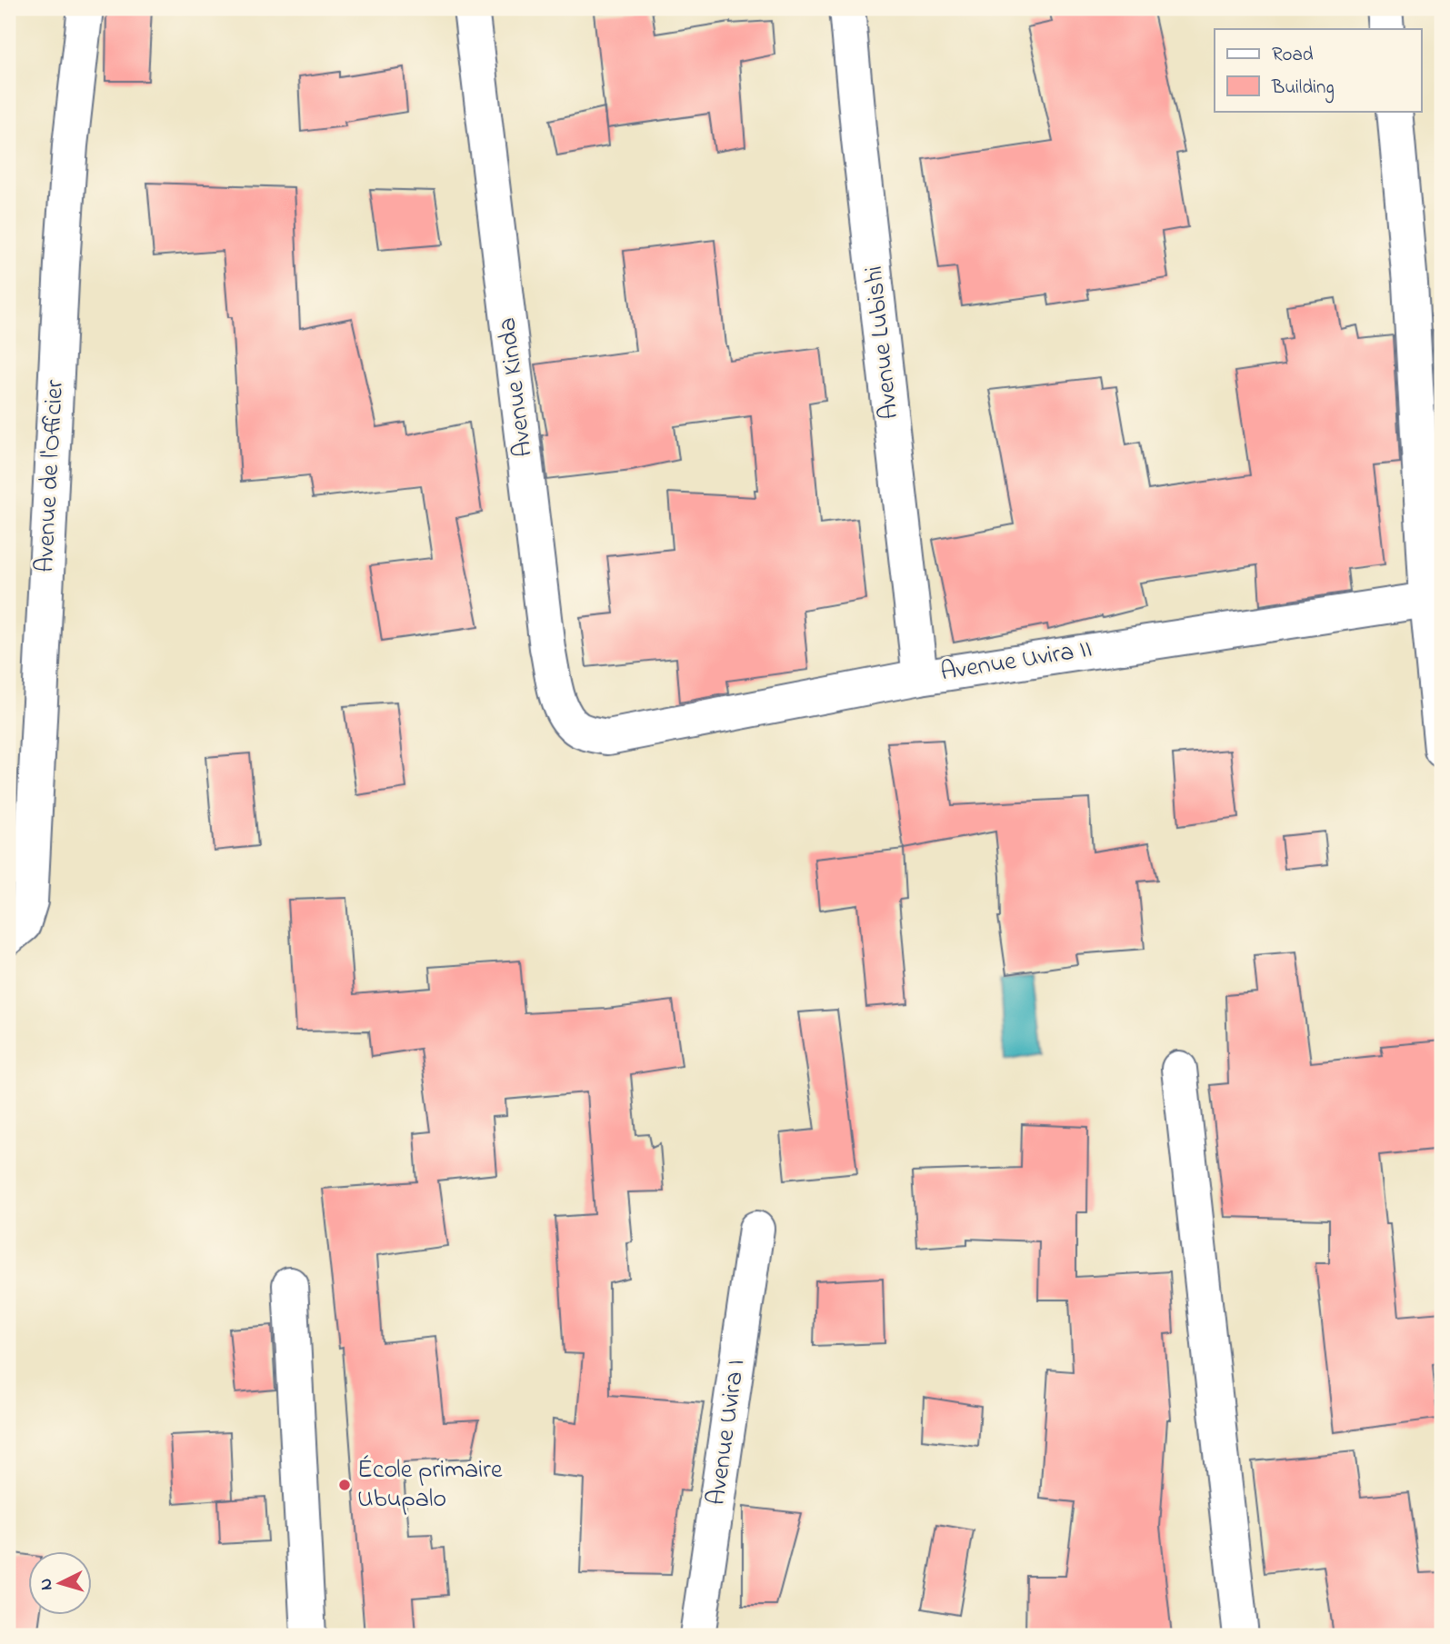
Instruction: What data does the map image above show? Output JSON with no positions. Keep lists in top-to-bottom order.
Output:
{
  "streets": {
    "street": [
      "Avenue Lubishi",
      "Avenue Kinda",
      "Avenue de l'Officier",
      "Avenue Uvira II",
      "Avenue Uvira I"
    ]
  },
  "crossings": [
    ["Avenue Lubishi", "Avenue Uvira II"],
    ["Avenue Kinda", "Avenue Uvira II"]
  ],
  "places": ["École primaire Ubupalo"],
  "legend": ["Road", "Building"],
  "north": "left"
}
